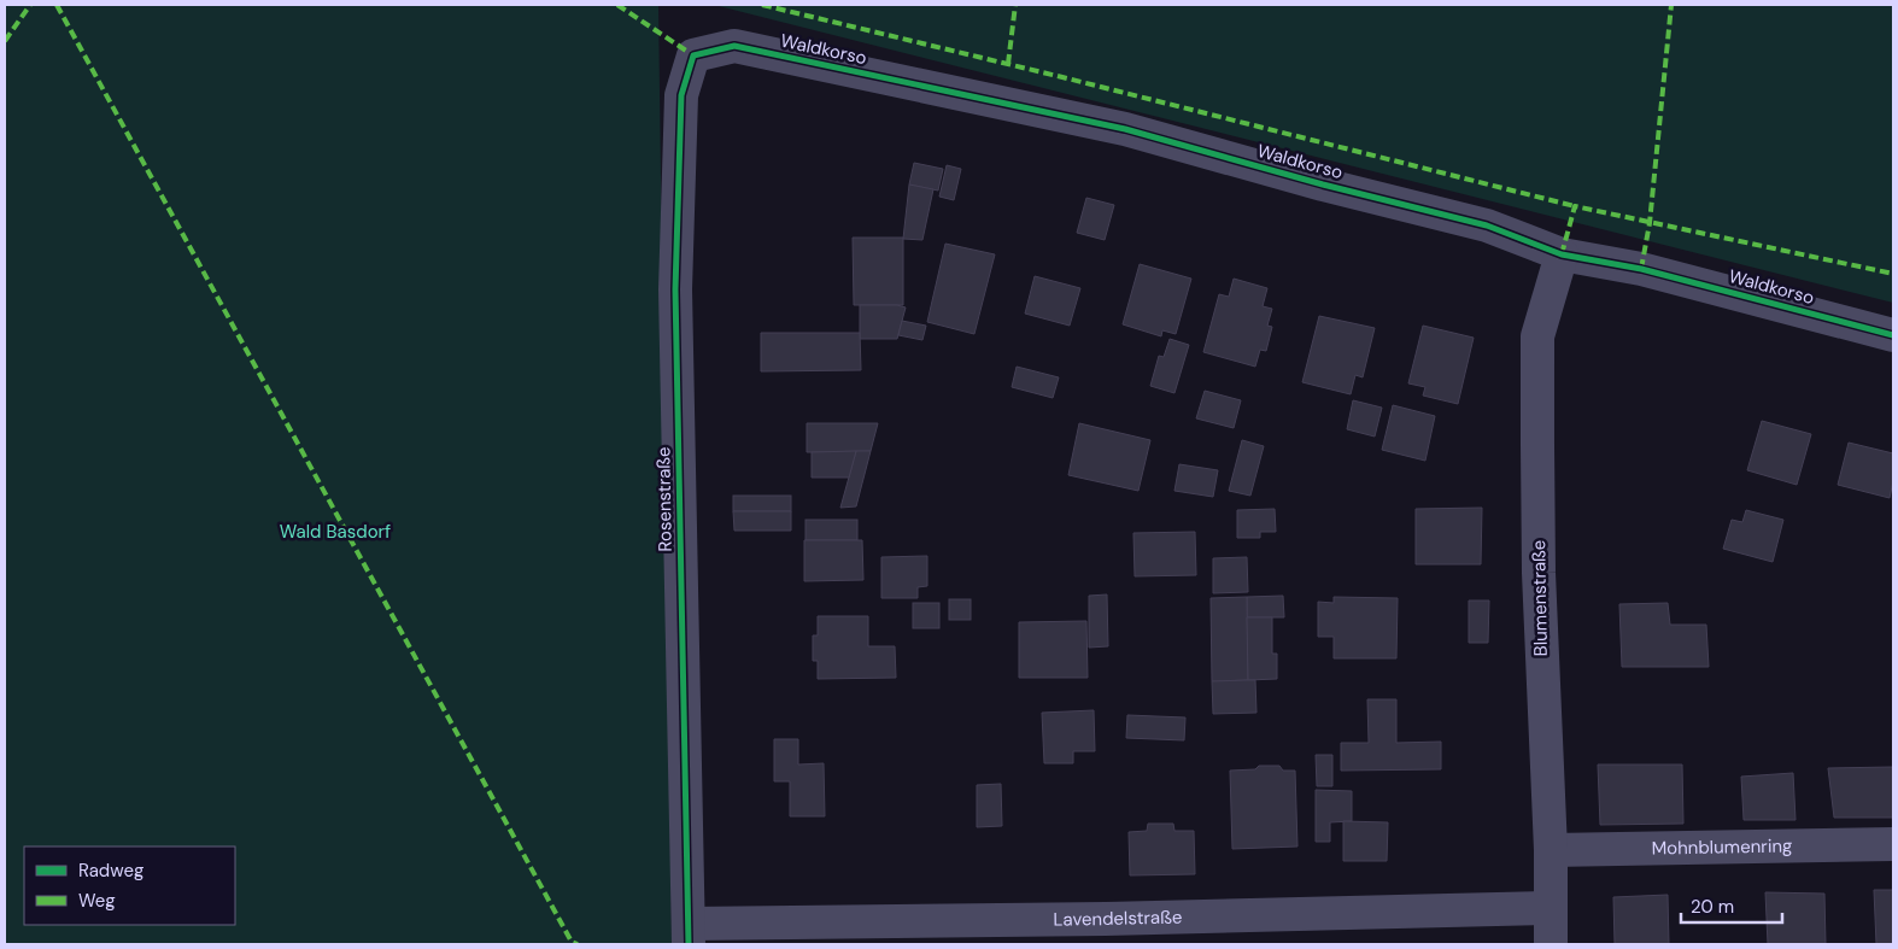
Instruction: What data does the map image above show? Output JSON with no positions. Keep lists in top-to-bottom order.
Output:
{
  "streets": {
    "street": [
      "Waldkorso",
      "Rosenstraße",
      "Blumenstraße",
      "Mohnblumenring",
      "Lavendelstraße"
    ]
  },
  "crossings": [
    ["Waldkorso", "Rosenstraße"],
    ["Waldkorso", "Blumenstraße"],
    ["Rosenstraße", "Lavendelstraße"],
    ["Blumenstraße", "Mohnblumenring"],
    ["Blumenstraße", "Lavendelstraße"]
  ],
  "parks": ["Wald Basdorf"],
  "legend": ["Radweg", "Weg"],
  "scale_bar": "20 m"
}
